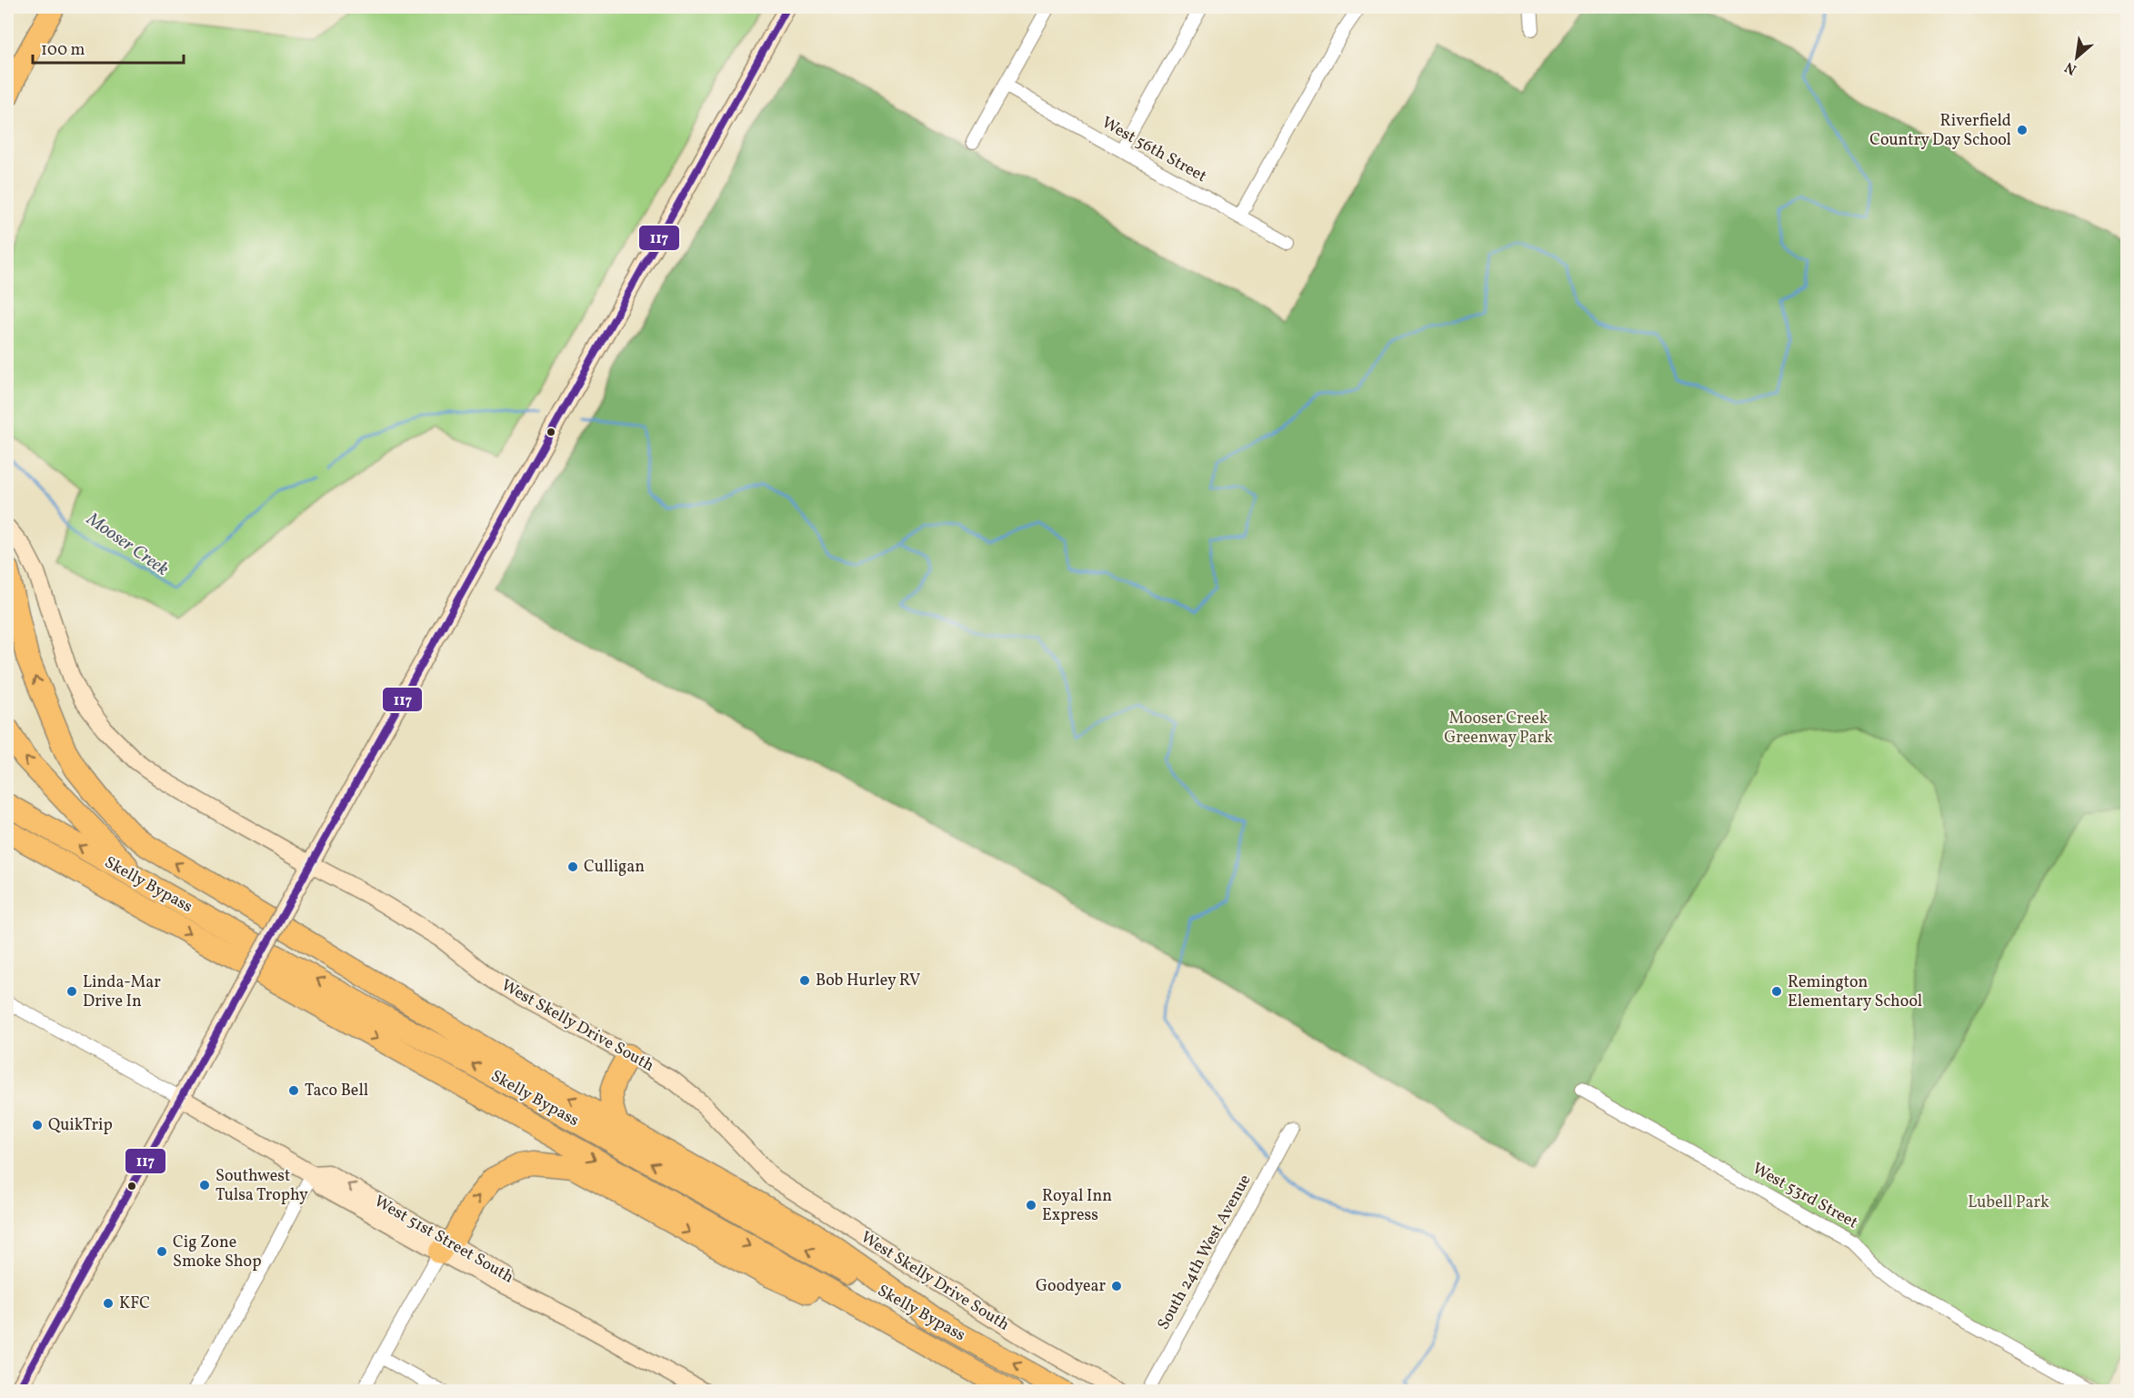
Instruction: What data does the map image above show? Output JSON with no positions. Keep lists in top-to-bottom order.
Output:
{
  "streets": {
    "highway": ["Skelly Bypass"],
    "street": [
      "West 56th Street",
      "West Skelly Drive South",
      "West 53rd Street",
      "West 51st Street South",
      "South 24th West Avenue"
    ]
  },
  "water": ["Mooser Creek"],
  "parks": ["Mooser Creek Greenway Park", "Lubell Park"],
  "places": [
    "Riverfield Country Day School",
    "Culligan",
    "Bob Hurley RV",
    "Linda-Mar Drive In",
    "Remington Elementary School",
    "Taco Bell",
    "QuikTrip",
    "Southwest Tulsa Trophy",
    "Royal Inn Express",
    "Cig Zone Smoke Shop",
    "Goodyear",
    "KFC"
  ],
  "lines": ["transit line 117"],
  "scale_bar": "100 m",
  "north": "bottom left"
}
